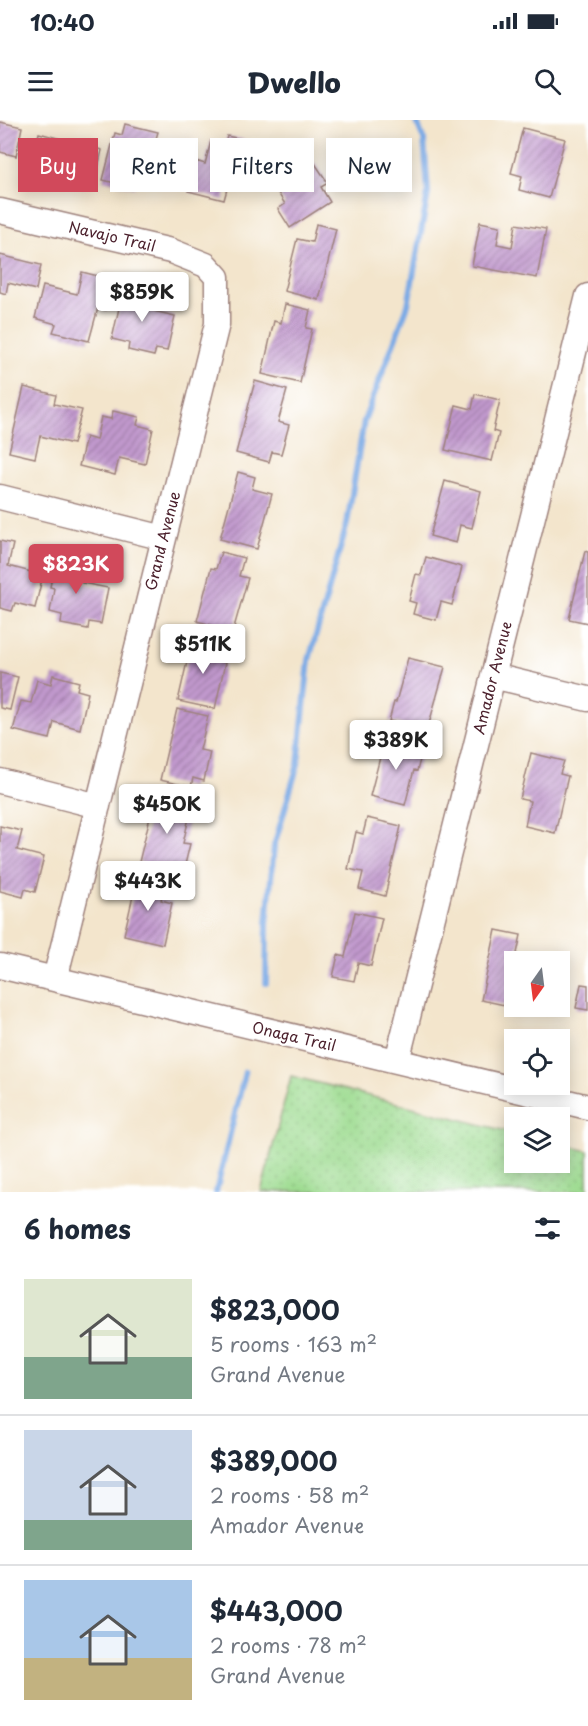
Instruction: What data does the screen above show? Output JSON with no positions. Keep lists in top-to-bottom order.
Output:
{
  "streets": {
    "street": [
      "Navajo Trail",
      "Grand Avenue",
      "Amador Avenue",
      "Onaga Trail"
    ]
  },
  "crossings": [
    ["Navajo Trail", "Grand Avenue"],
    ["Grand Avenue", "Onaga Trail"],
    ["Amador Avenue", "Onaga Trail"]
  ],
  "north": "bottom",
  "page": {
    "status": "10:40",
    "header": "Dwello",
    "chip": [
      "Buy",
      "Rent",
      "Filters",
      "New"
    ],
    "price": [
      "$859K",
      "$823K",
      "$511K",
      "$389K",
      "$450K",
      "$443K"
    ],
    "heading": "6 homes",
    "list": [
      {
        "name": "$823,000",
        "note": "5 rooms · 163 m² · Grand Avenue"
      },
      {
        "name": "$389,000",
        "note": "2 rooms · 58 m² · Amador Avenue"
      },
      {
        "name": "$443,000",
        "note": "2 rooms · 78 m² · Grand Avenue"
      }
    ]
  }
}
